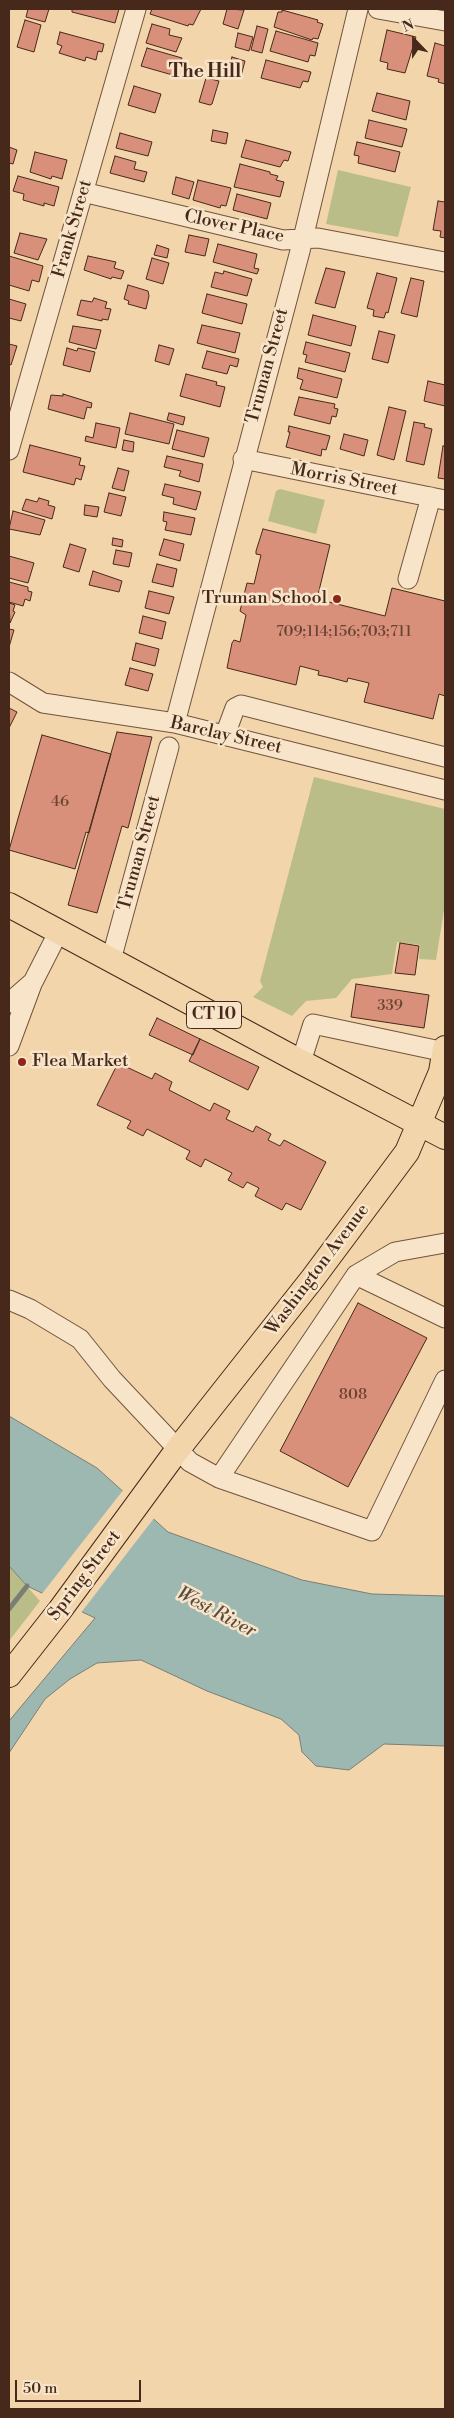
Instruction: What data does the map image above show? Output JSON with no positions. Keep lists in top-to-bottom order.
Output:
{
  "streets": {
    "main road": ["CT 10", "Washington Avenue", "Spring Street"],
    "street": [
      "Clover Place",
      "Frank Street",
      "Truman Street",
      "Morris Street",
      "Barclay Street"
    ]
  },
  "crossings": [
    ["Clover Place", "Frank Street"],
    ["Clover Place", "Truman Street"],
    ["Truman Street", "Morris Street"],
    ["Truman Street", "Barclay Street"],
    ["Truman Street", "CT 10"],
    ["CT 10", "Washington Avenue"],
    ["Washington Avenue", "Spring Street"]
  ],
  "districts": ["The Hill"],
  "water": ["West River"],
  "places": ["Truman School", "Flea Market"],
  "house_numbers": [
    "709;114;156;703;711",
    "46",
    "339",
    "808"
  ],
  "scale_bar": "50 m",
  "north": "top"
}
